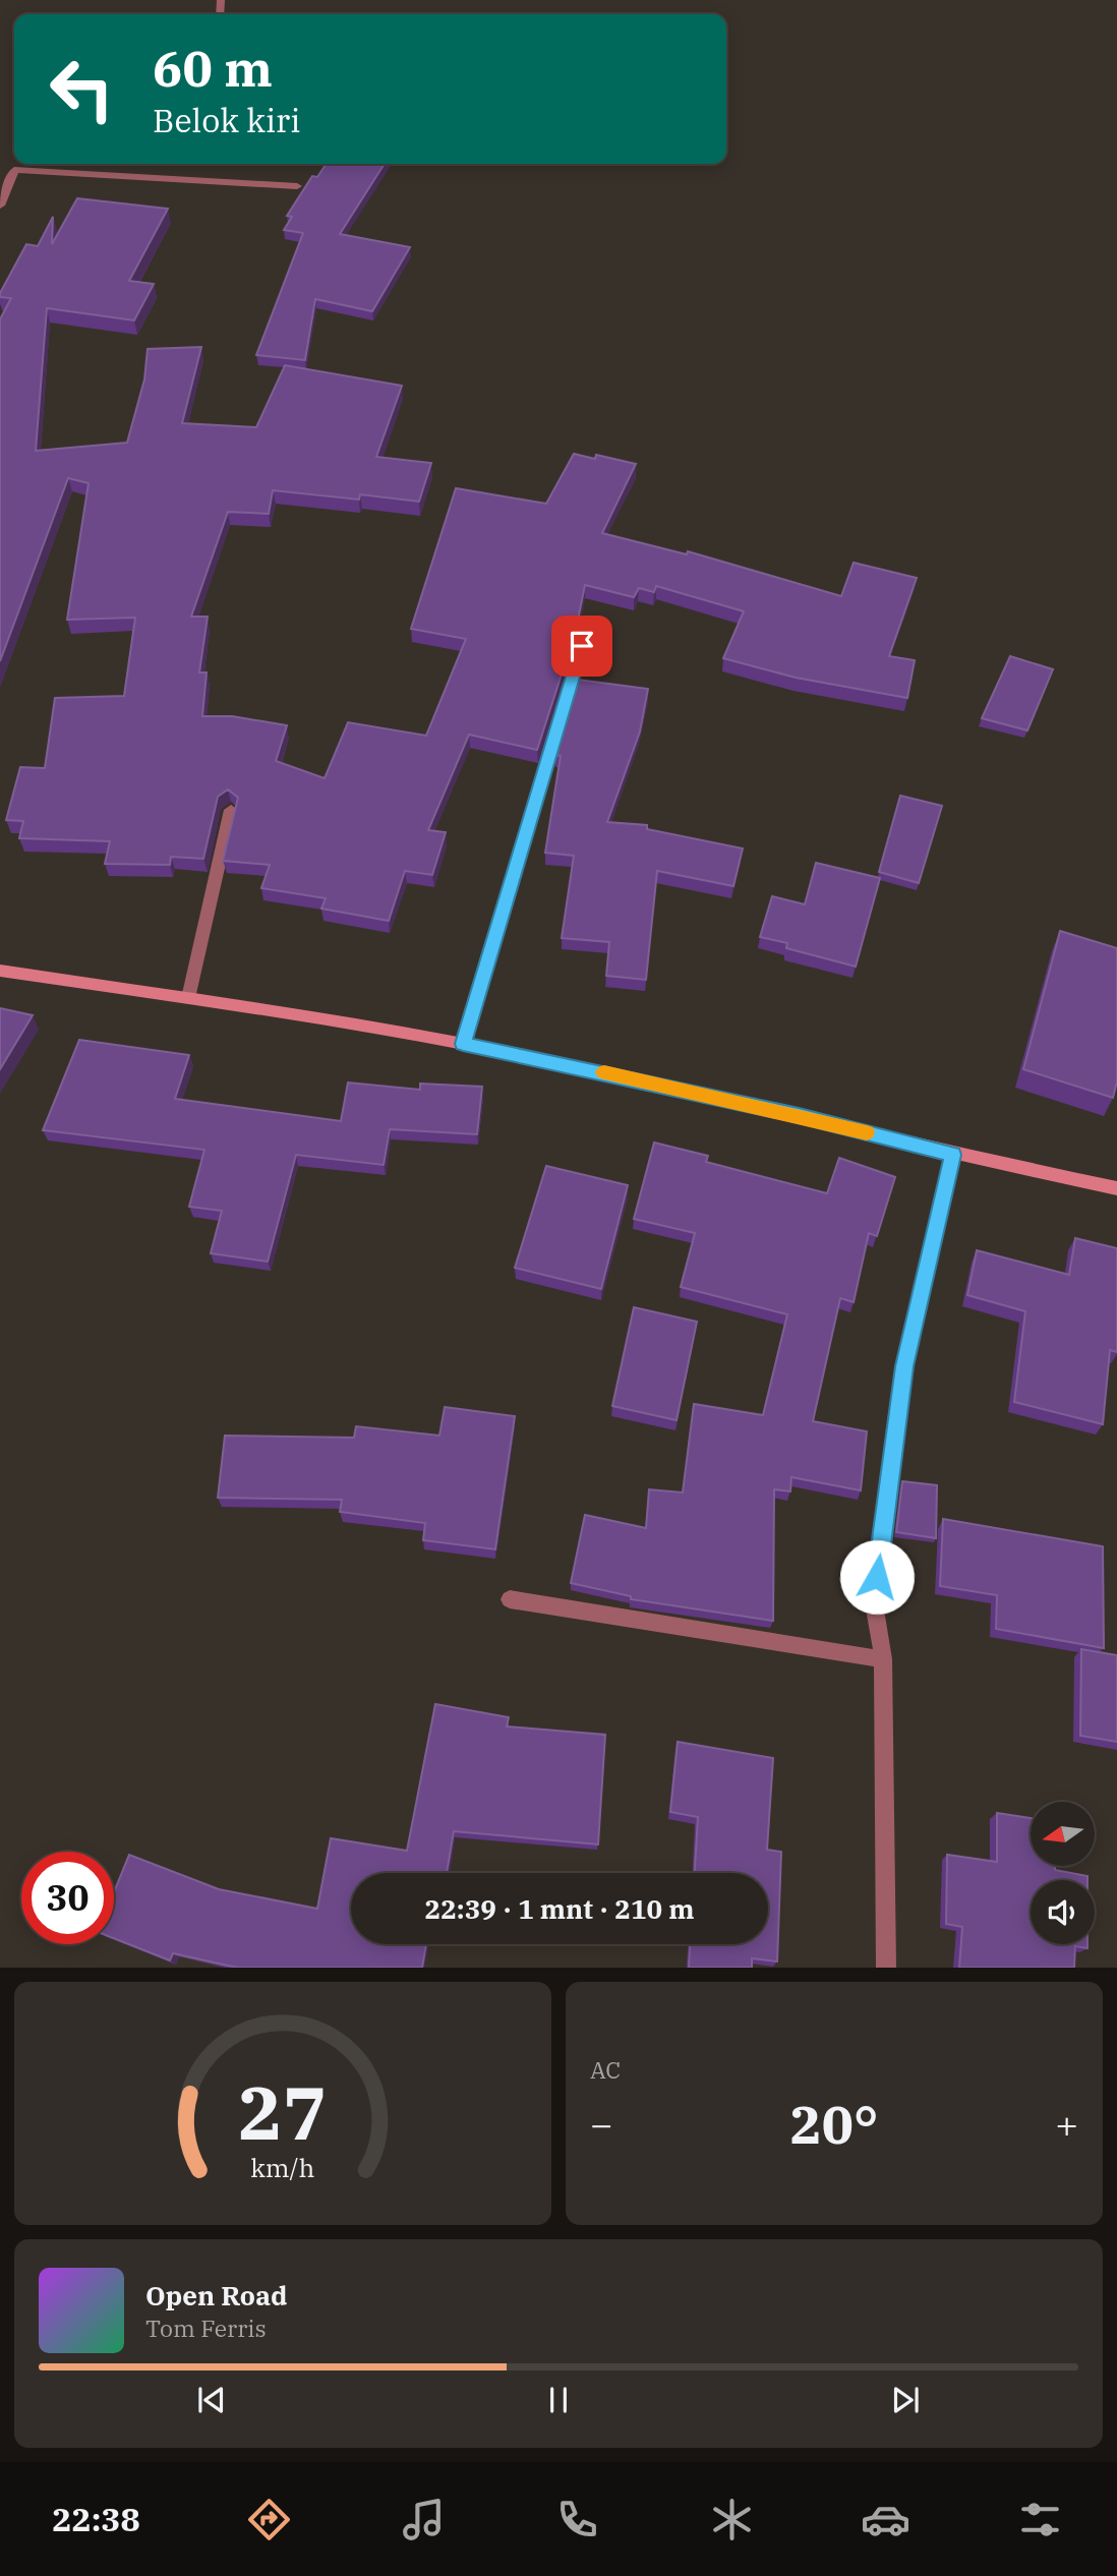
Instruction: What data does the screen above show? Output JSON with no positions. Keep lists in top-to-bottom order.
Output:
{
  "north": "left",
  "page": {
    "turn": ["60 m", "Belok kiri"],
    "limit": "30",
    "trip": "22:39 · 1 mnt · 210 m",
    "tile": "AC",
    "heat": ["−", "20°", "+"],
    "song": ["Open Road", "Tom Ferris"],
    "tabs": "22:38",
    "gauge": ["27", "km/h"]
  }
}
